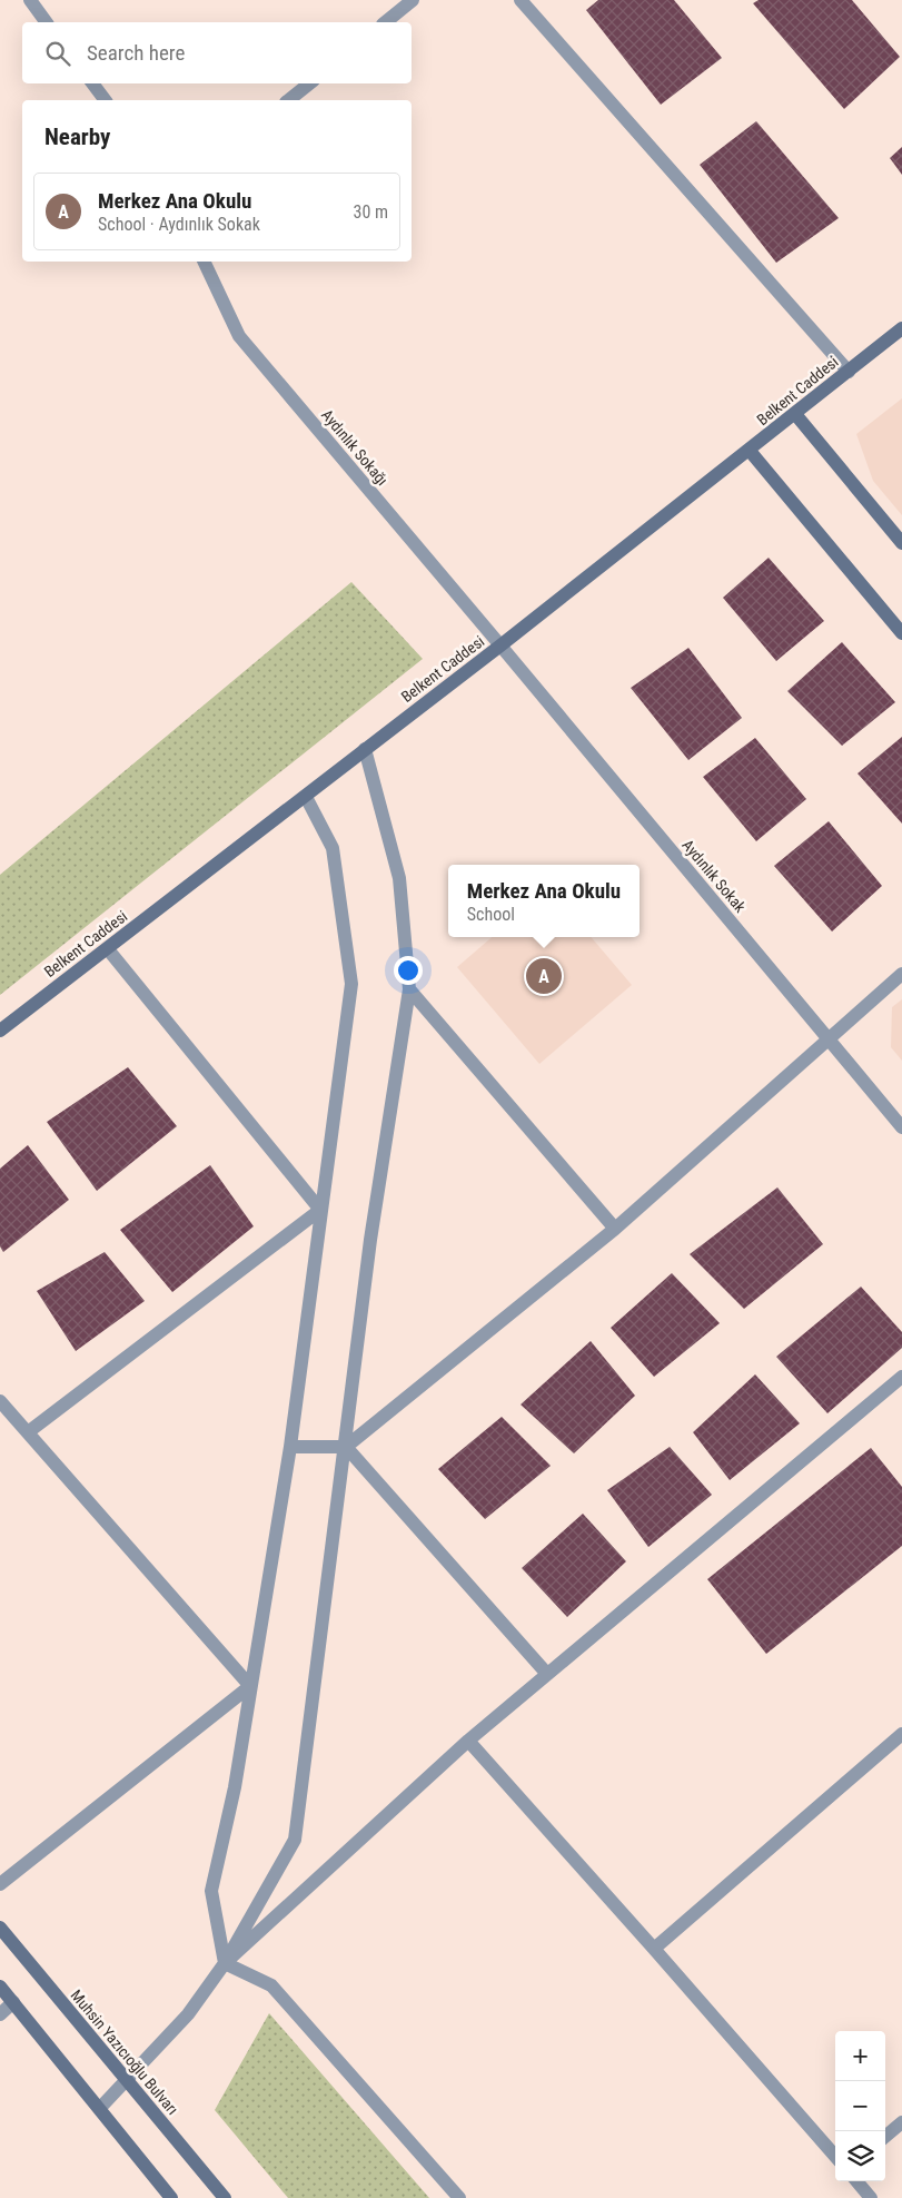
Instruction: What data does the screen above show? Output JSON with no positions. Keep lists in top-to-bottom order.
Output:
{
  "streets": {
    "street": [
      "Belkent Caddesi",
      "Aydınlık Sokağı",
      "Aydınlık Sokak",
      "Muhsin Yazıcıoğlu Bulvarı"
    ]
  },
  "crossings": [
    ["Belkent Caddesi", "Aydınlık Sokağı"],
    ["Belkent Caddesi", "Aydınlık Sokak"],
    ["Aydınlık Sokağı", "Aydınlık Sokak"]
  ],
  "page": {
    "search": "Search here",
    "heading": "Nearby",
    "list": [
      {
        "mark": "A",
        "name": "Merkez Ana Okulu",
        "note": "School · Aydınlık Sokak",
        "value": "30 m"
      }
    ],
    "popup": ["Merkez Ana Okulu", "School"],
    "pins": "A",
    "map_buttons": ["+", "−"]
  }
}
